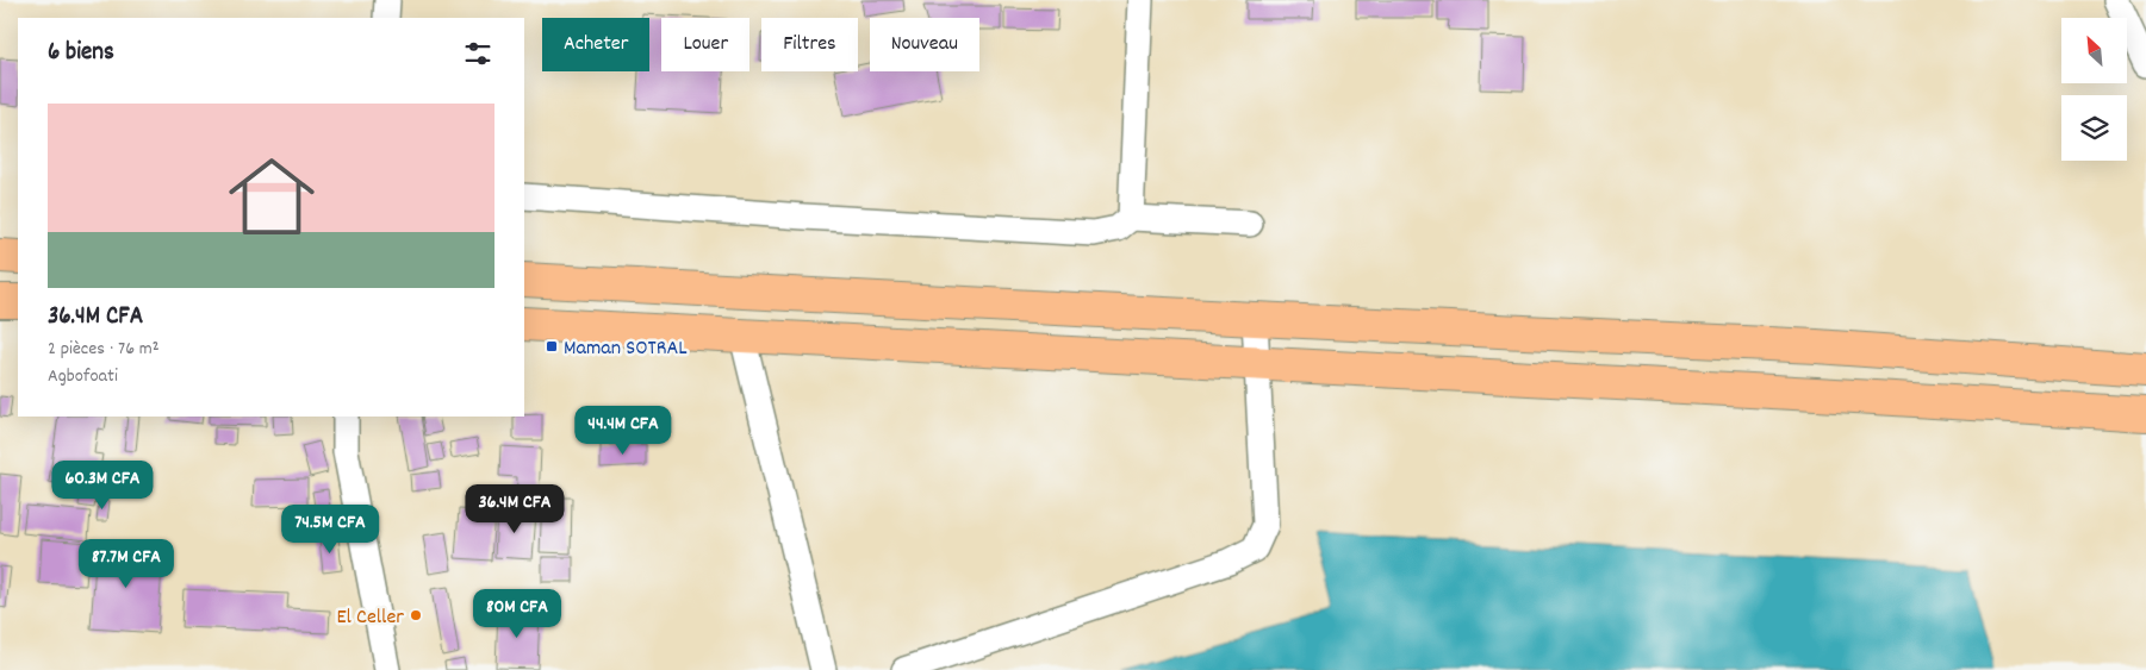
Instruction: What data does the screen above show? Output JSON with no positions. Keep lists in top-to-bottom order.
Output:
{
  "places": {
    "transit": ["Maman SOTRAL"],
    "other": ["El Celler"]
  },
  "north": "top left",
  "page": {
    "chip": [
      "Acheter",
      "Louer",
      "Filtres",
      "Nouveau"
    ],
    "heading": "6 biens",
    "list": [
      {
        "name": "36.4M CFA",
        "note": "2 pièces · 76 m² · Agbofoati"
      }
    ],
    "price": [
      "44.4M CFA",
      "60.3M CFA",
      "36.4M CFA",
      "74.5M CFA",
      "87.7M CFA",
      "80M CFA"
    ]
  }
}
